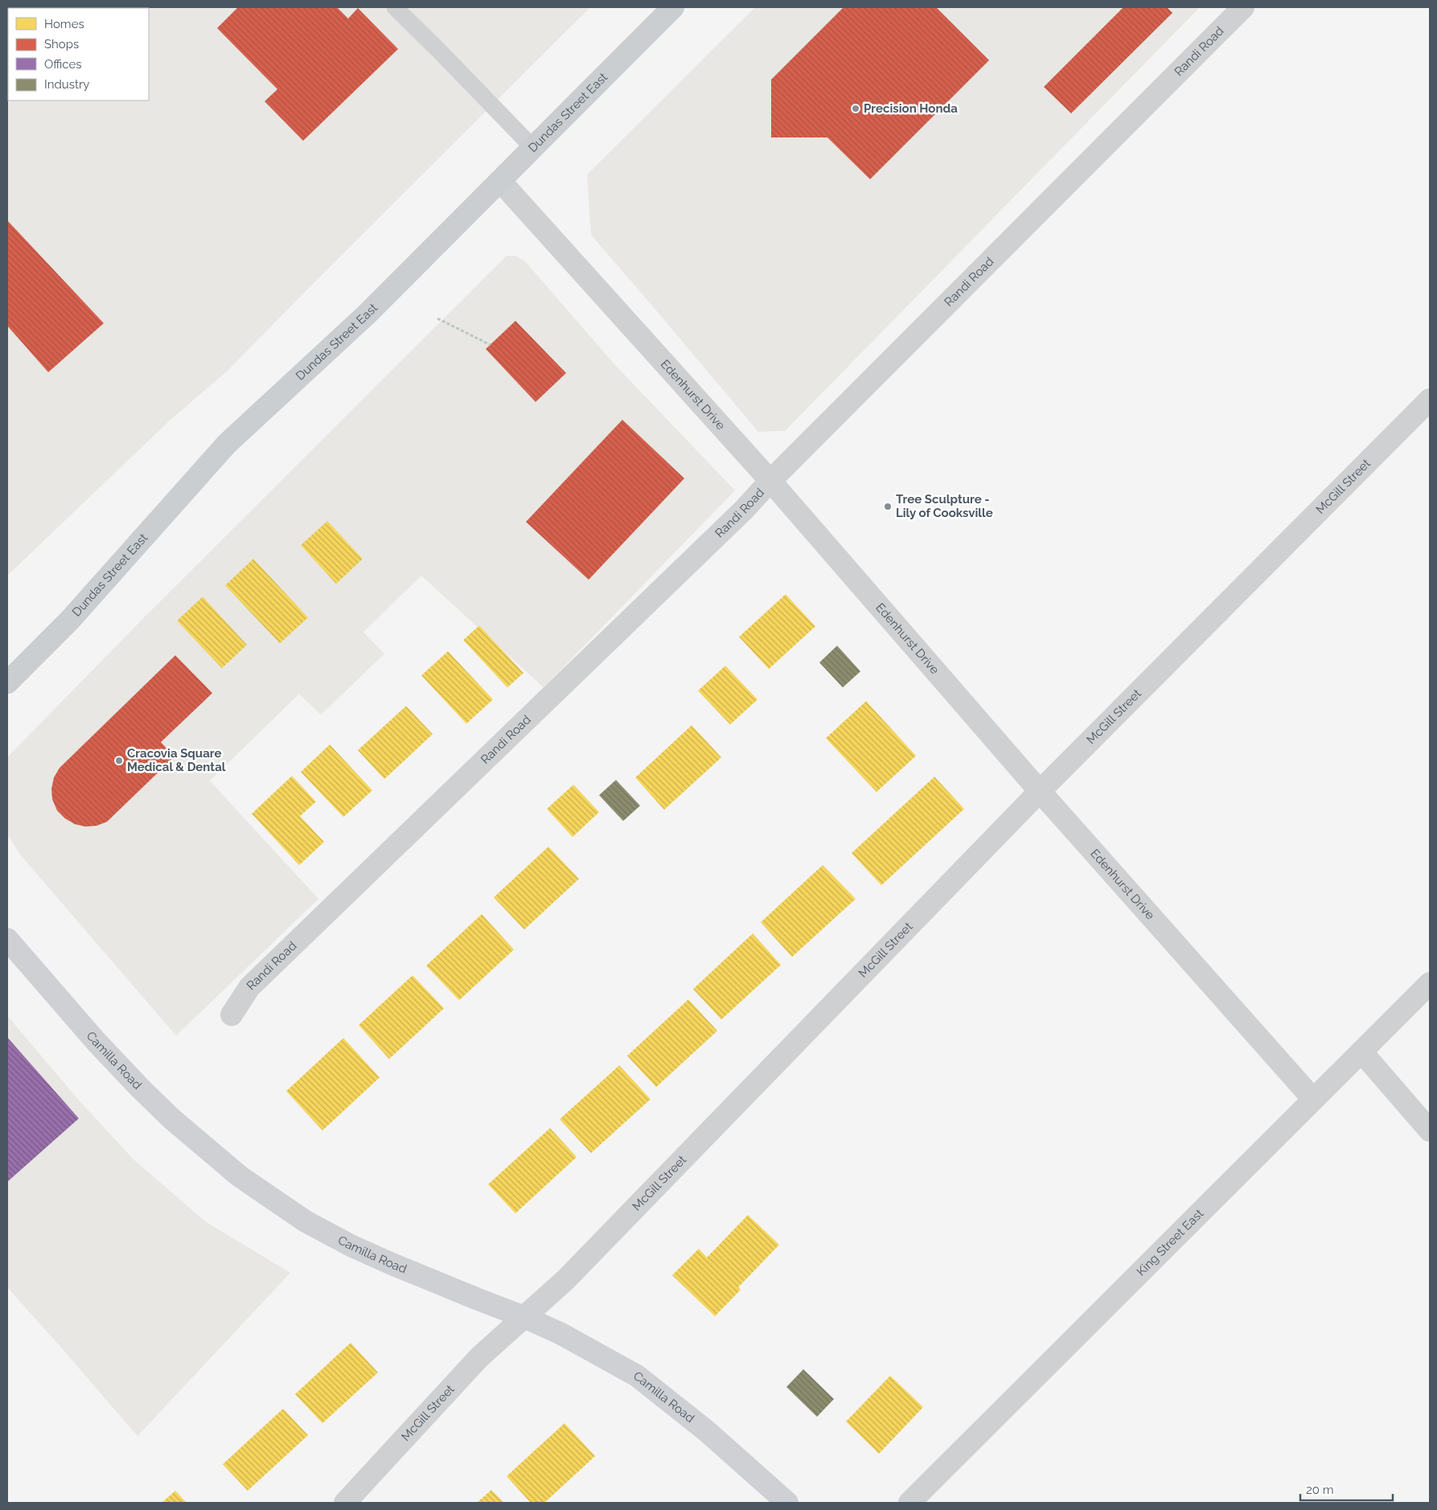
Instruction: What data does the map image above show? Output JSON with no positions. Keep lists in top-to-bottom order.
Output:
{
  "streets": {
    "main road": ["Dundas Street East"],
    "street": [
      "Randi Road",
      "Edenhurst Drive",
      "McGill Street",
      "Camilla Road",
      "King Street East"
    ]
  },
  "crossings": [
    ["Randi Road", "Edenhurst Drive"],
    ["Dundas Street East", "Edenhurst Drive"],
    ["Edenhurst Drive", "McGill Street"],
    ["Edenhurst Drive", "King Street East"],
    ["McGill Street", "Camilla Road"]
  ],
  "places": ["Precision Honda", "Tree Sculpture - Lily of Cooksville", "Cracovia Square Medical & Dental"],
  "legend": [
    "Homes",
    "Shops",
    "Offices",
    "Industry"
  ],
  "scale_bar": "20 m"
}
